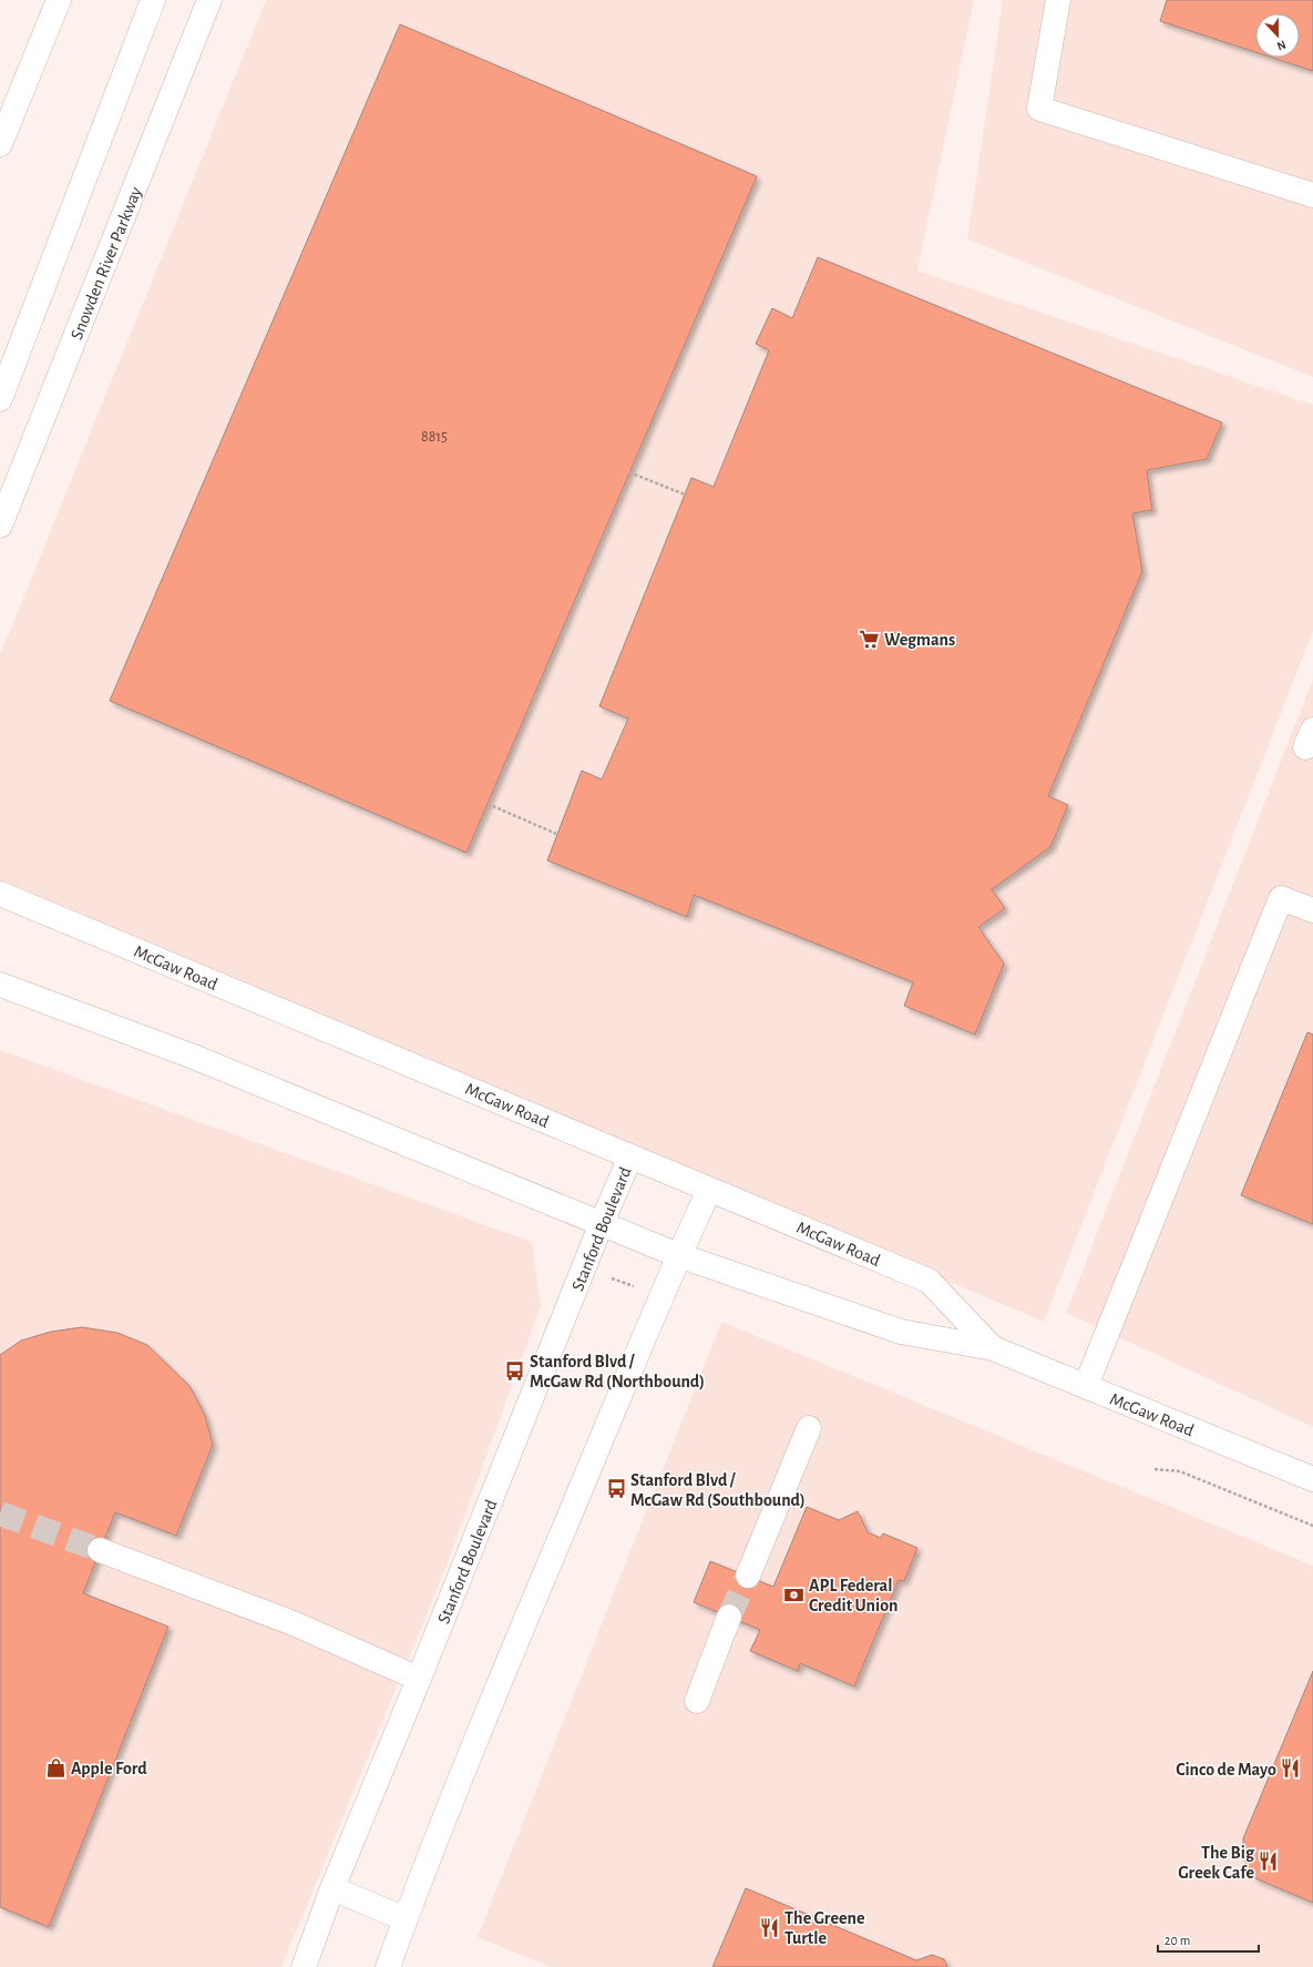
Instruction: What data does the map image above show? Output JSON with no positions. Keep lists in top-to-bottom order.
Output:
{
  "streets": {
    "street": ["Snowden River Parkway", "McGaw Road", "Stanford Boulevard"]
  },
  "crossings": [
    ["McGaw Road", "Stanford Boulevard"]
  ],
  "places": {
    "supermarket": ["Wegmans"],
    "bus stop": ["Stanford Blvd / McGaw Rd (Northbound)", "Stanford Blvd / McGaw Rd (Southbound)"],
    "bank": ["APL Federal Credit Union"],
    "shop": ["Apple Ford"],
    "restaurant": ["Cinco de Mayo", "The Big Greek Cafe", "The Greene Turtle"]
  },
  "house_numbers": ["8815"],
  "scale_bar": "20 m",
  "north": "bottom"
}
